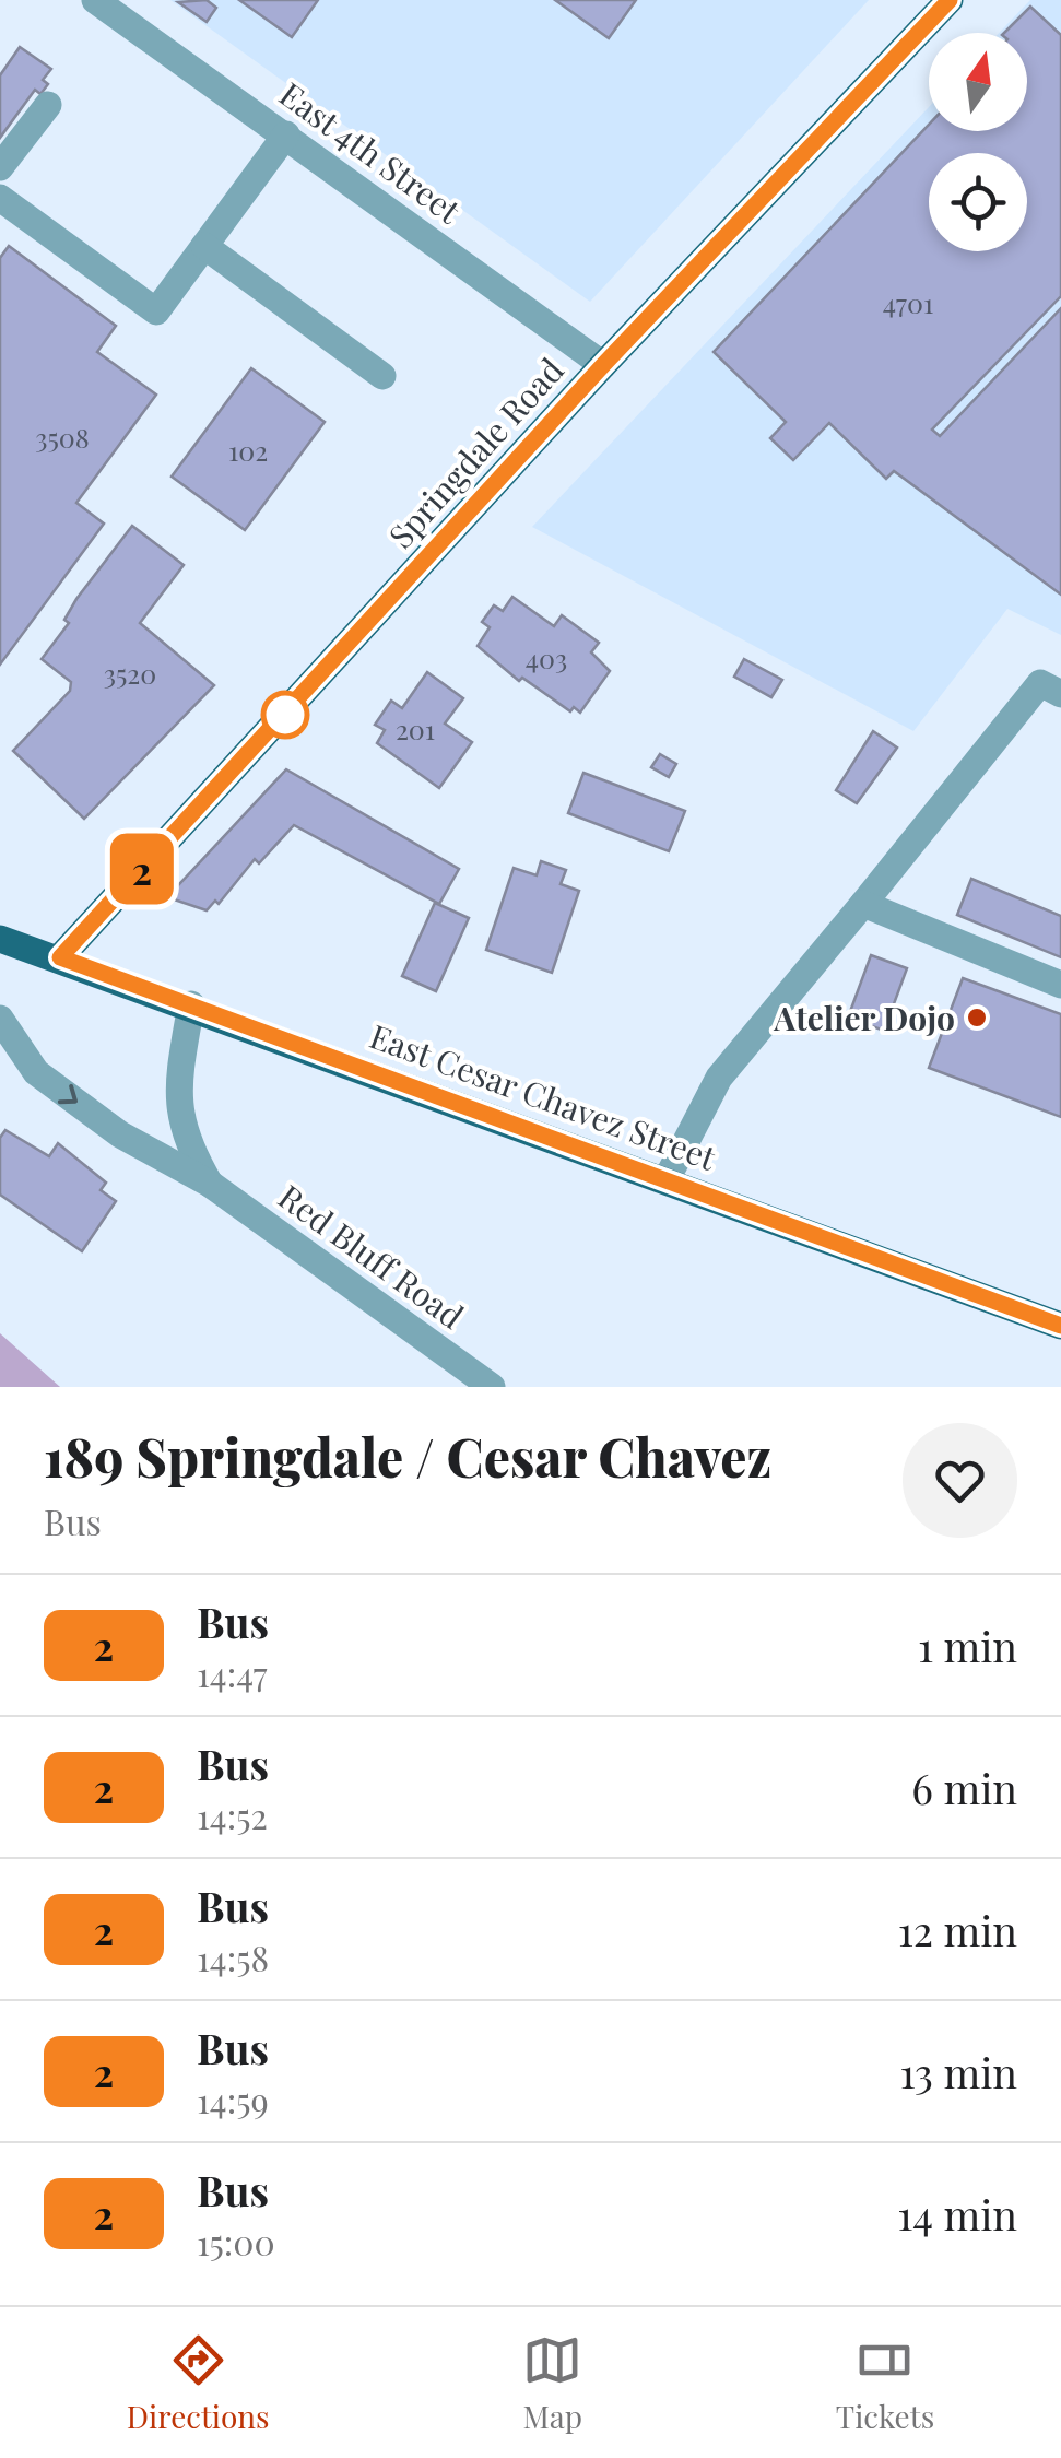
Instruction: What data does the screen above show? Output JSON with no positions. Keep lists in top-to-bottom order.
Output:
{
  "streets": {
    "main road": ["Springdale Road", "East Cesar Chavez Street"],
    "street": ["East 4th Street", "Red Bluff Road"]
  },
  "crossings": [
    ["East 4th Street", "Springdale Road"],
    ["Springdale Road", "East Cesar Chavez Street"],
    ["East Cesar Chavez Street", "Red Bluff Road"]
  ],
  "places": ["Atelier Dojo"],
  "lines": ["bus line 2"],
  "house_numbers": [
    "4701",
    "3508",
    "102",
    "403",
    "3520",
    "201"
  ],
  "north": "top",
  "page": {
    "on_map": "2",
    "heading": ["189 Springdale / Cesar Chavez", "Bus"],
    "list": [
      {
        "mark": "2",
        "name": "Bus",
        "note": "14:47",
        "value": "1 min"
      },
      {
        "mark": "2",
        "name": "Bus",
        "note": "14:52",
        "value": "6 min"
      },
      {
        "mark": "2",
        "name": "Bus",
        "note": "14:58",
        "value": "12 min"
      },
      {
        "mark": "2",
        "name": "Bus",
        "note": "14:59",
        "value": "13 min"
      },
      {
        "mark": "2",
        "name": "Bus",
        "note": "15:00",
        "value": "14 min"
      }
    ],
    "tabs": ["Directions", "Map", "Tickets"]
  }
}
